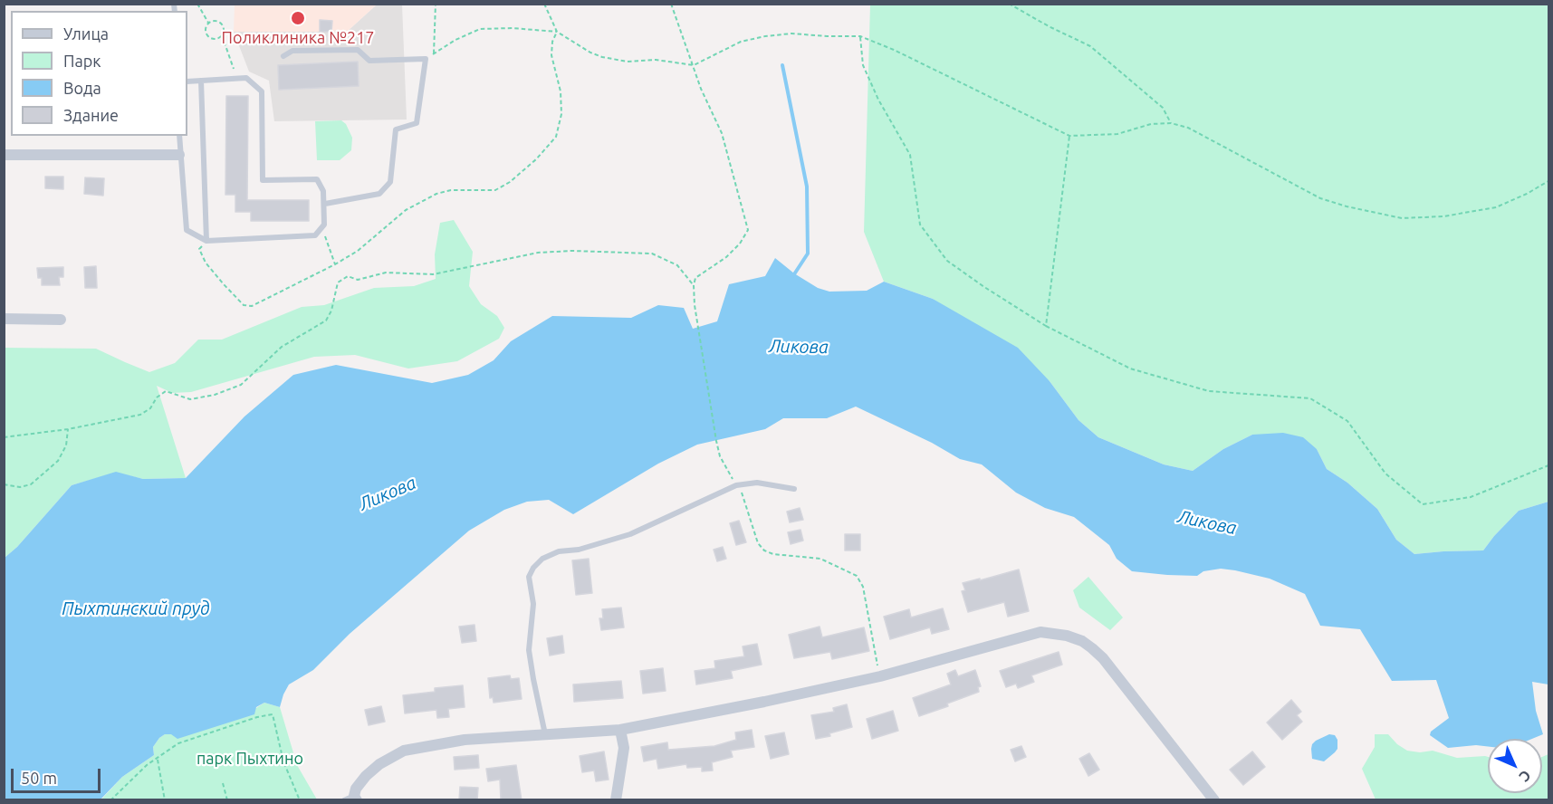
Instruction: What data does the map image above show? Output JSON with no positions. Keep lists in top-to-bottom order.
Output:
{
  "water": ["Ликова", "Пыхтинский пруд"],
  "parks": ["парк Пыхтино"],
  "places": ["Поликлиника №217"],
  "legend": [
    "Улица",
    "Парк",
    "Вода",
    "Здание"
  ],
  "scale_bar": "50 m",
  "north": "bottom right"
}
